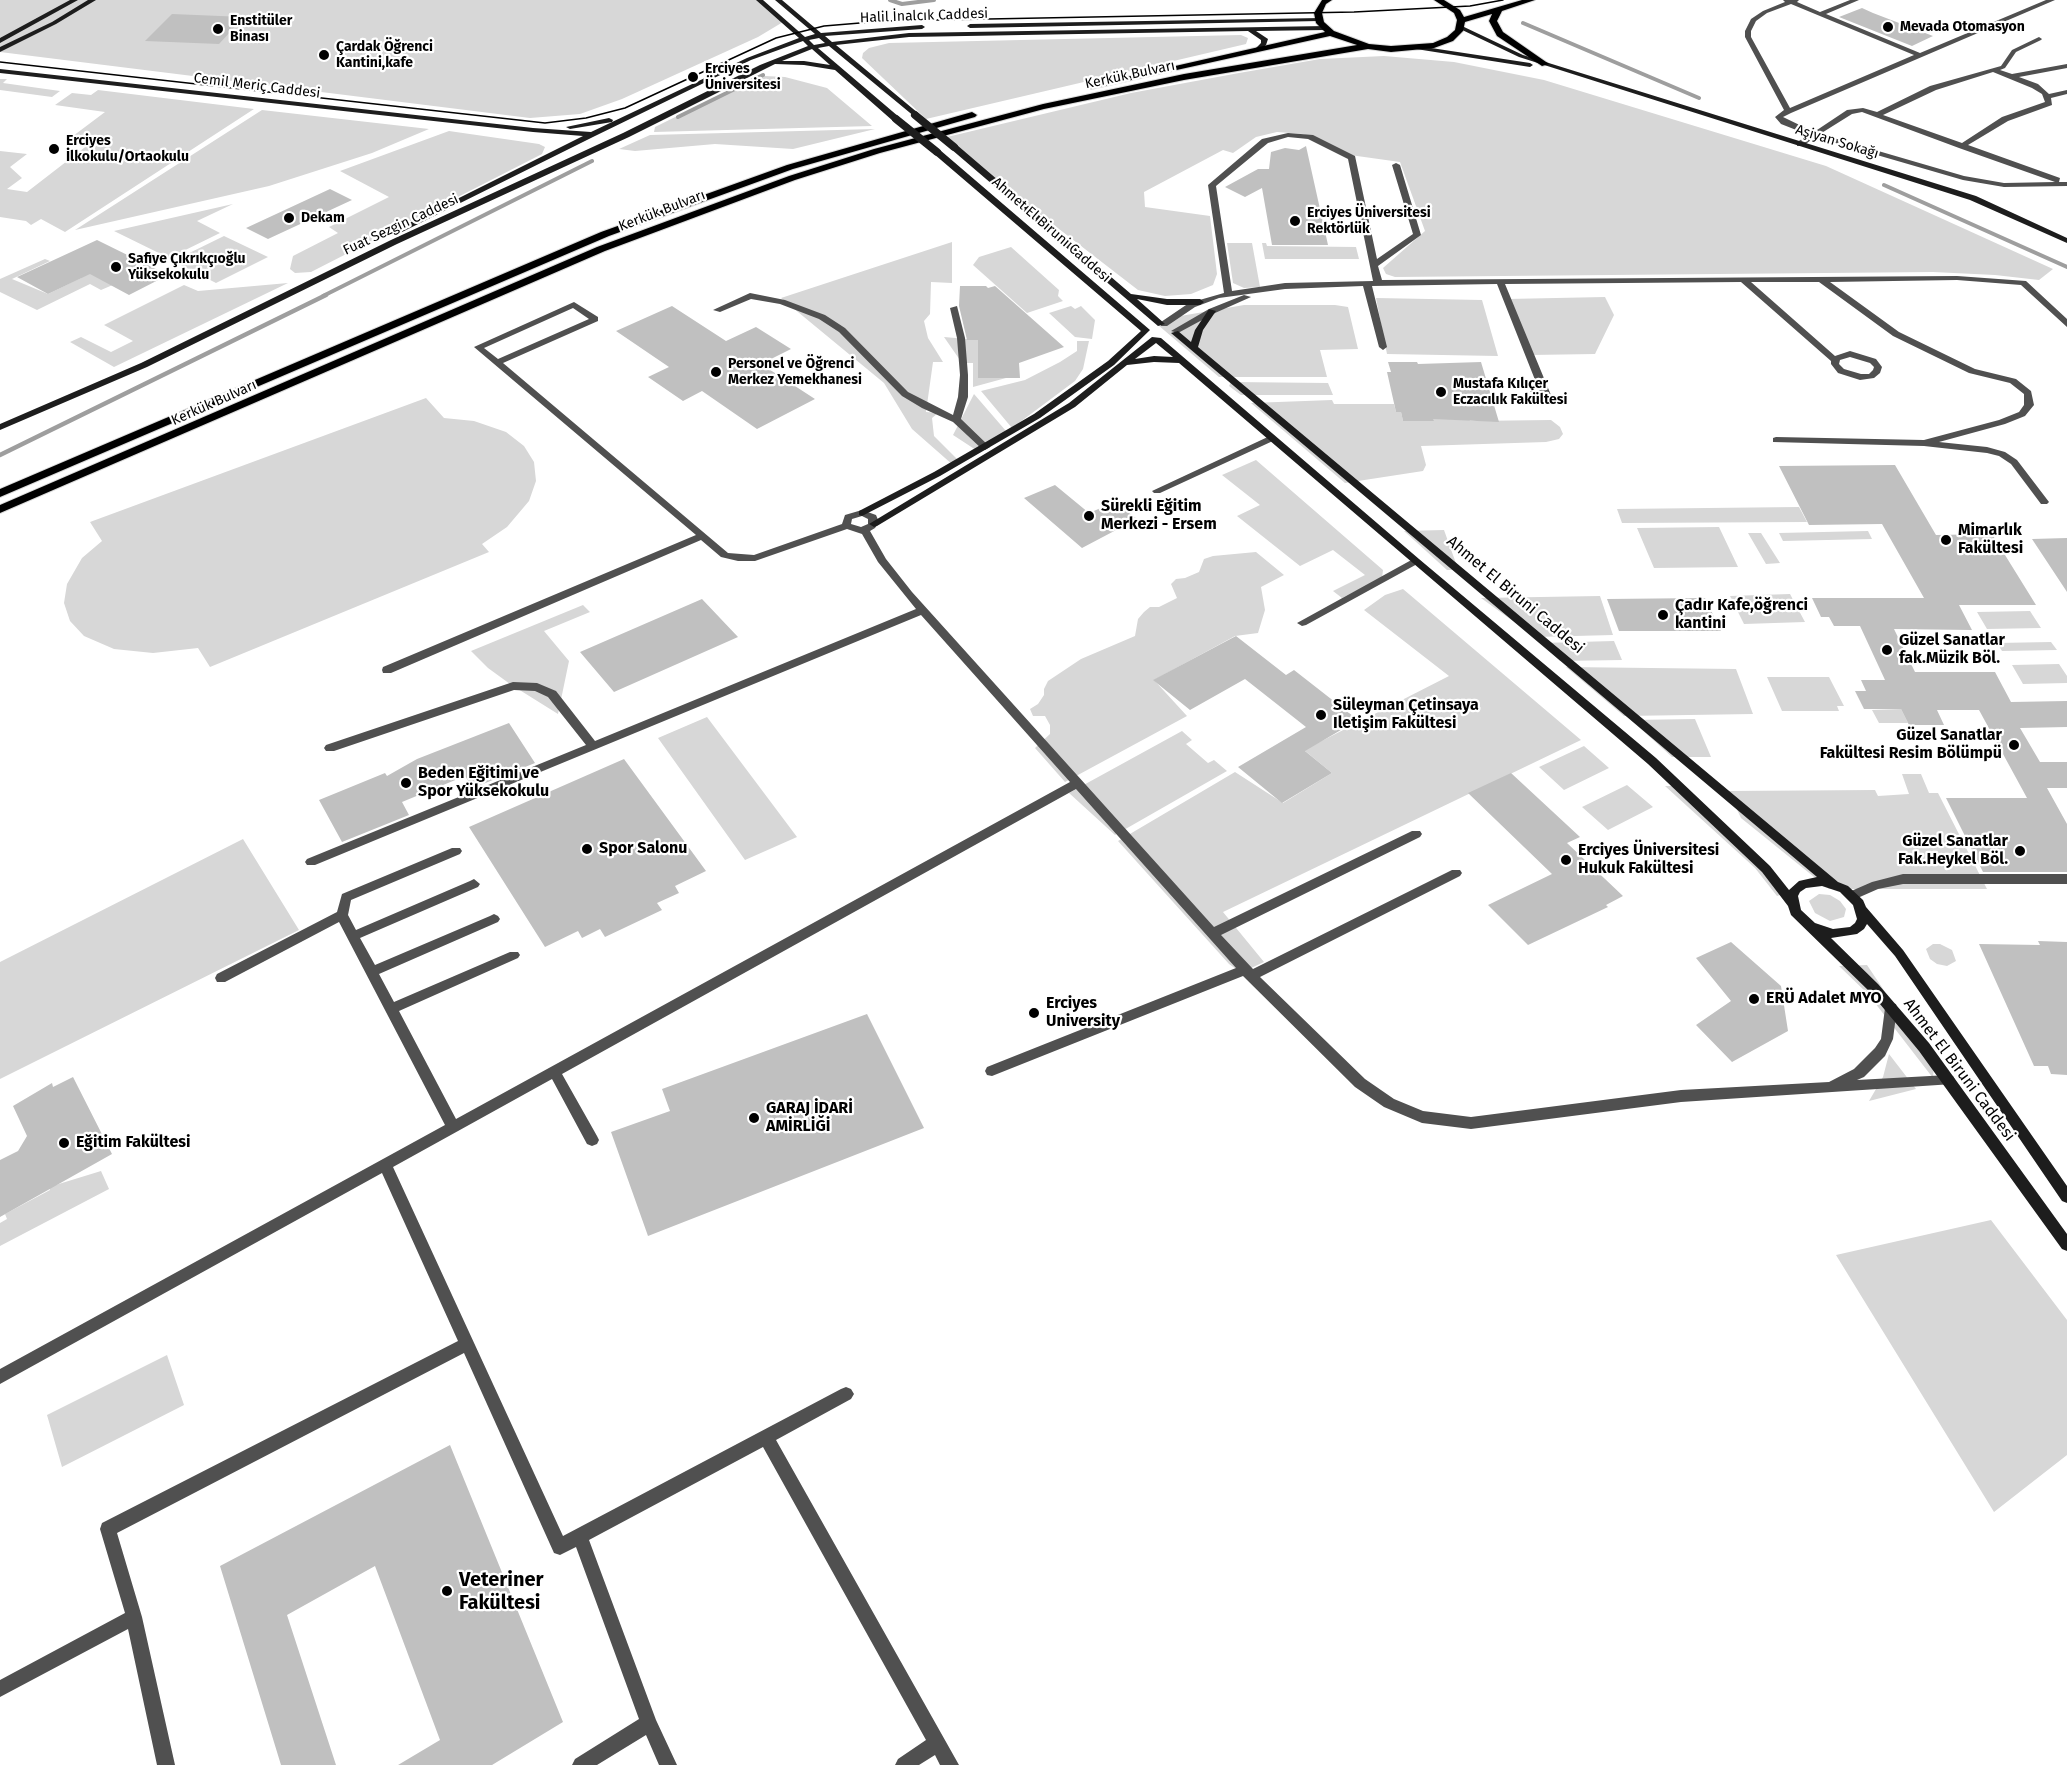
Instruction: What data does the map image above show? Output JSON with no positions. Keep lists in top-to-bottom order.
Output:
{
  "streets": {
    "main road": ["Kerkük Bulvarı"],
    "street": [
      "Halil İnalcık Caddesi",
      "Cemil Meriç Caddesi",
      "Aşiyan Sokağı",
      "Fuat Sezgin Caddesi",
      "Ahmet El Biruni Caddesi"
    ]
  },
  "crossings": [
    ["Halil İnalcık Caddesi", "Kerkük Bulvarı"],
    ["Halil İnalcık Caddesi", "Fuat Sezgin Caddesi"]
  ],
  "places": [
    "Mevada Otomasyon",
    "Enstitüler Binası",
    "Çardak Öğrenci Kantini,kafe",
    "Erciyes Üniversitesi",
    "Erciyes İlkokulu/Ortaokulu",
    "Dekam",
    "Erciyes Üniversitesi Rektörlük",
    "Safiye Çıkrıkçıoğlu Yüksekokulu",
    "Personel ve Öğrenci Merkez Yemekhanesi",
    "Mustafa Kılıçer Eczacılık Fakültesi",
    "Sürekli Eğitim Merkezi - Ersem",
    "Mimarlık Fakültesi",
    "Çadır Kafe,öğrenci kantini",
    "Güzel Sanatlar fak.Müzik Böl.",
    "Süleyman Çetinsaya Iletişim Fakültesi",
    "Güzel Sanatlar Fakültesi Resim Bölümpü",
    "Beden Eğitimi ve Spor Yüksekokulu",
    "Spor Salonu",
    "Güzel Sanatlar Fak.Heykel Böl.",
    "Erciyes Üniversitesi Hukuk Fakültesi",
    "ERÜ Adalet MYO",
    "Erciyes University",
    "GARAJ İDARİ AMİRLİĞİ",
    "Eğitim Fakültesi",
    "Veteriner Fakültesi"
  ]
}
